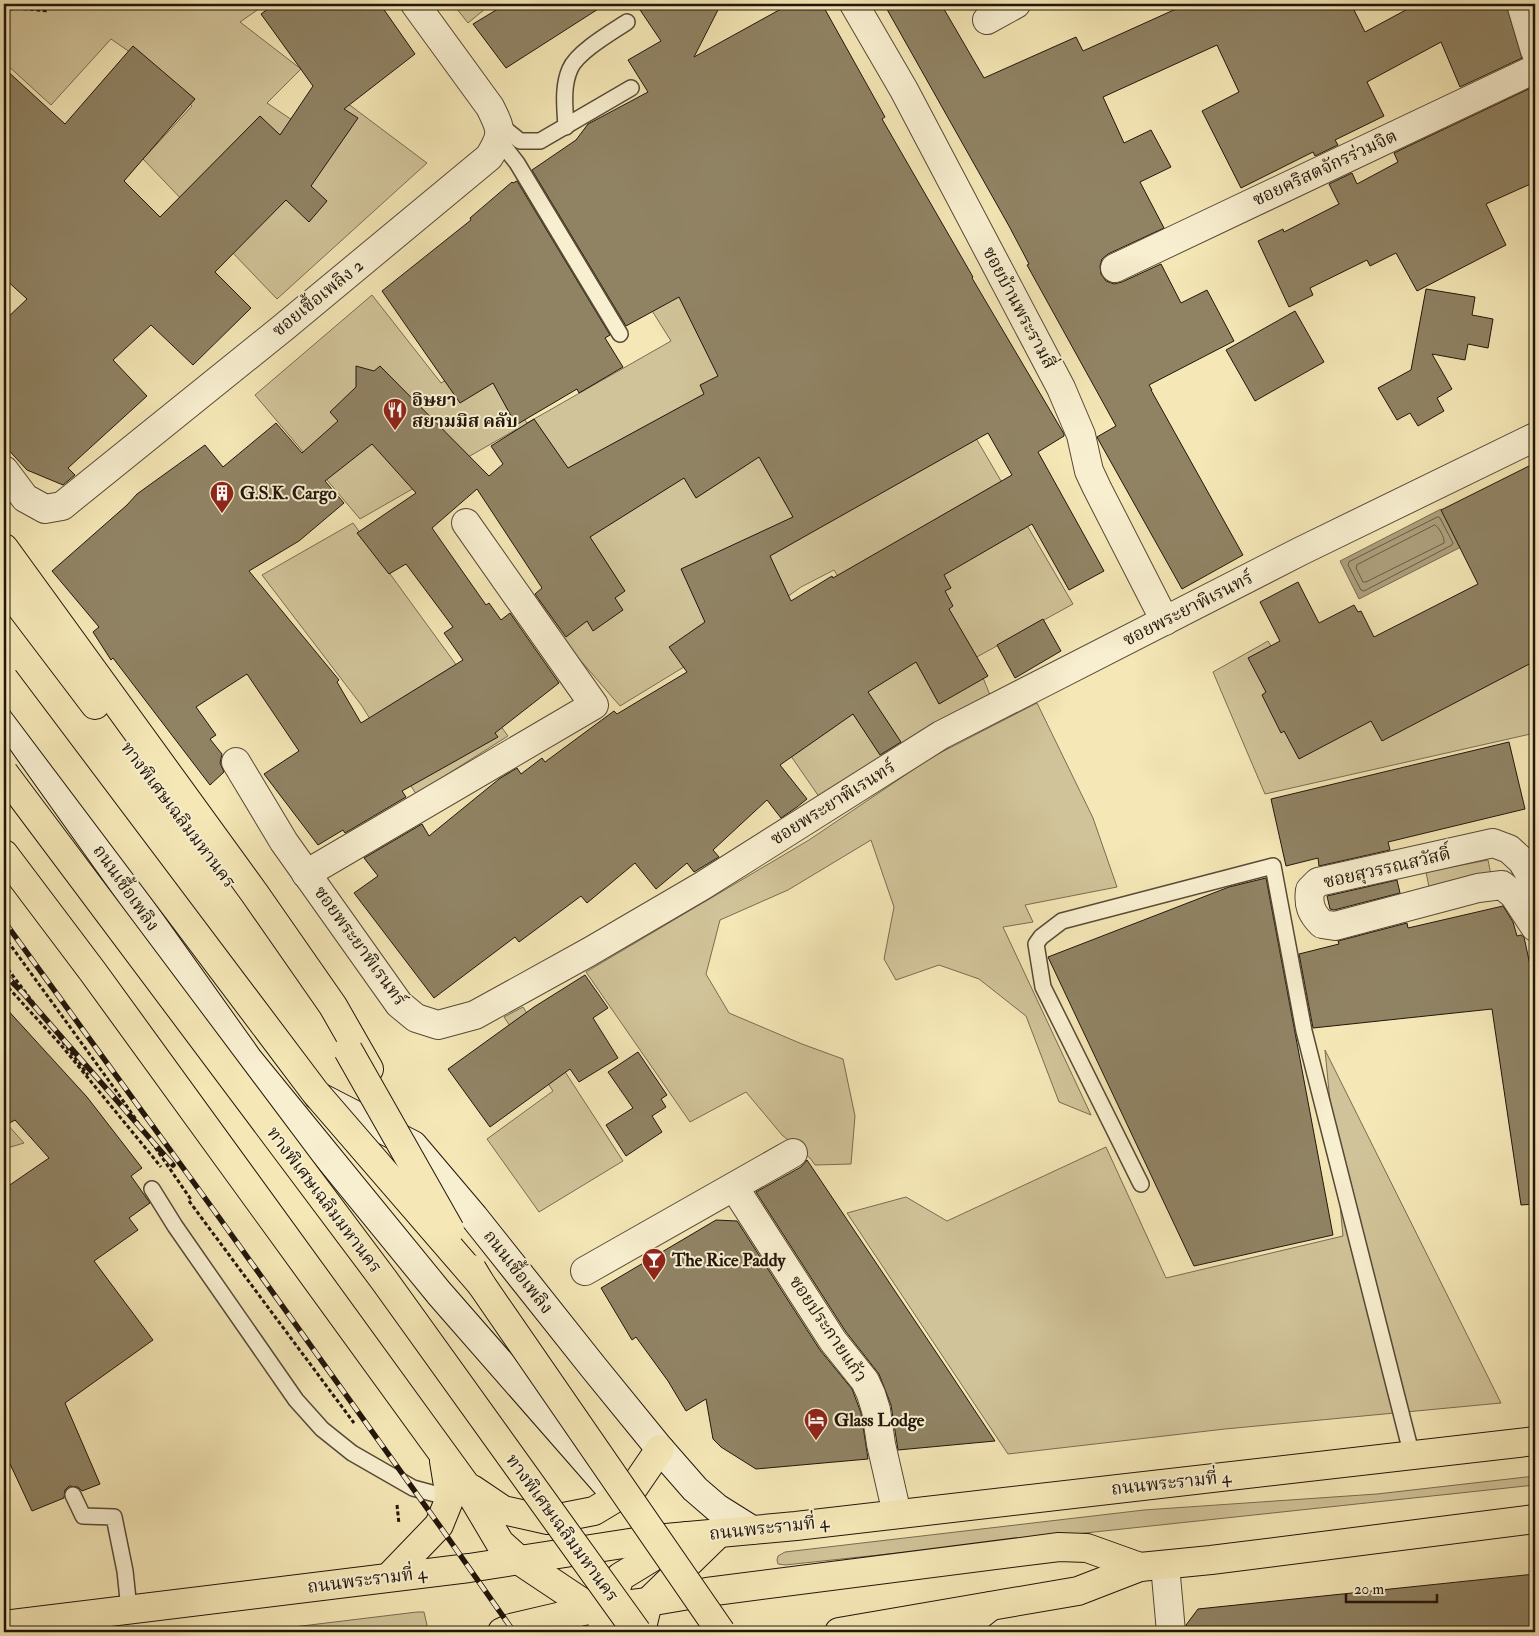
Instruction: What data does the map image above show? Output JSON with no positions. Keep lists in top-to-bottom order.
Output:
{
  "streets": {
    "main road": ["ทางพิเศษเฉลิมมหานคร", "ถนนพระรามที่ 4"],
    "street": [
      "ซอยคริสตจักรร่วมจิต",
      "ซอยเชื้อเพลิง 2",
      "ซอยบ้านพระรามสี่",
      "ซอยพระยาพิเรนทร์",
      "ซอยสุวรรณสวัสดิ์",
      "ถนนเชื้อเพลิง",
      "ซอยประกายแก้ว"
    ]
  },
  "crossings": [
    ["ซอยบ้านพระรามสี่", "ซอยพระยาพิเรนทร์"],
    ["ถนนเชื้อเพลิง", "ถนนพระรามที่ 4"],
    ["ซอยประกายแก้ว", "ถนนพระรามที่ 4"]
  ],
  "places": {
    "restaurant": ["อิษยา สยามมิส คลับ"],
    "building": ["G.S.K. Cargo"],
    "bar": ["The Rice Paddy"],
    "hotel": ["Glass Lodge"]
  },
  "scale_bar": "20 m"
}
